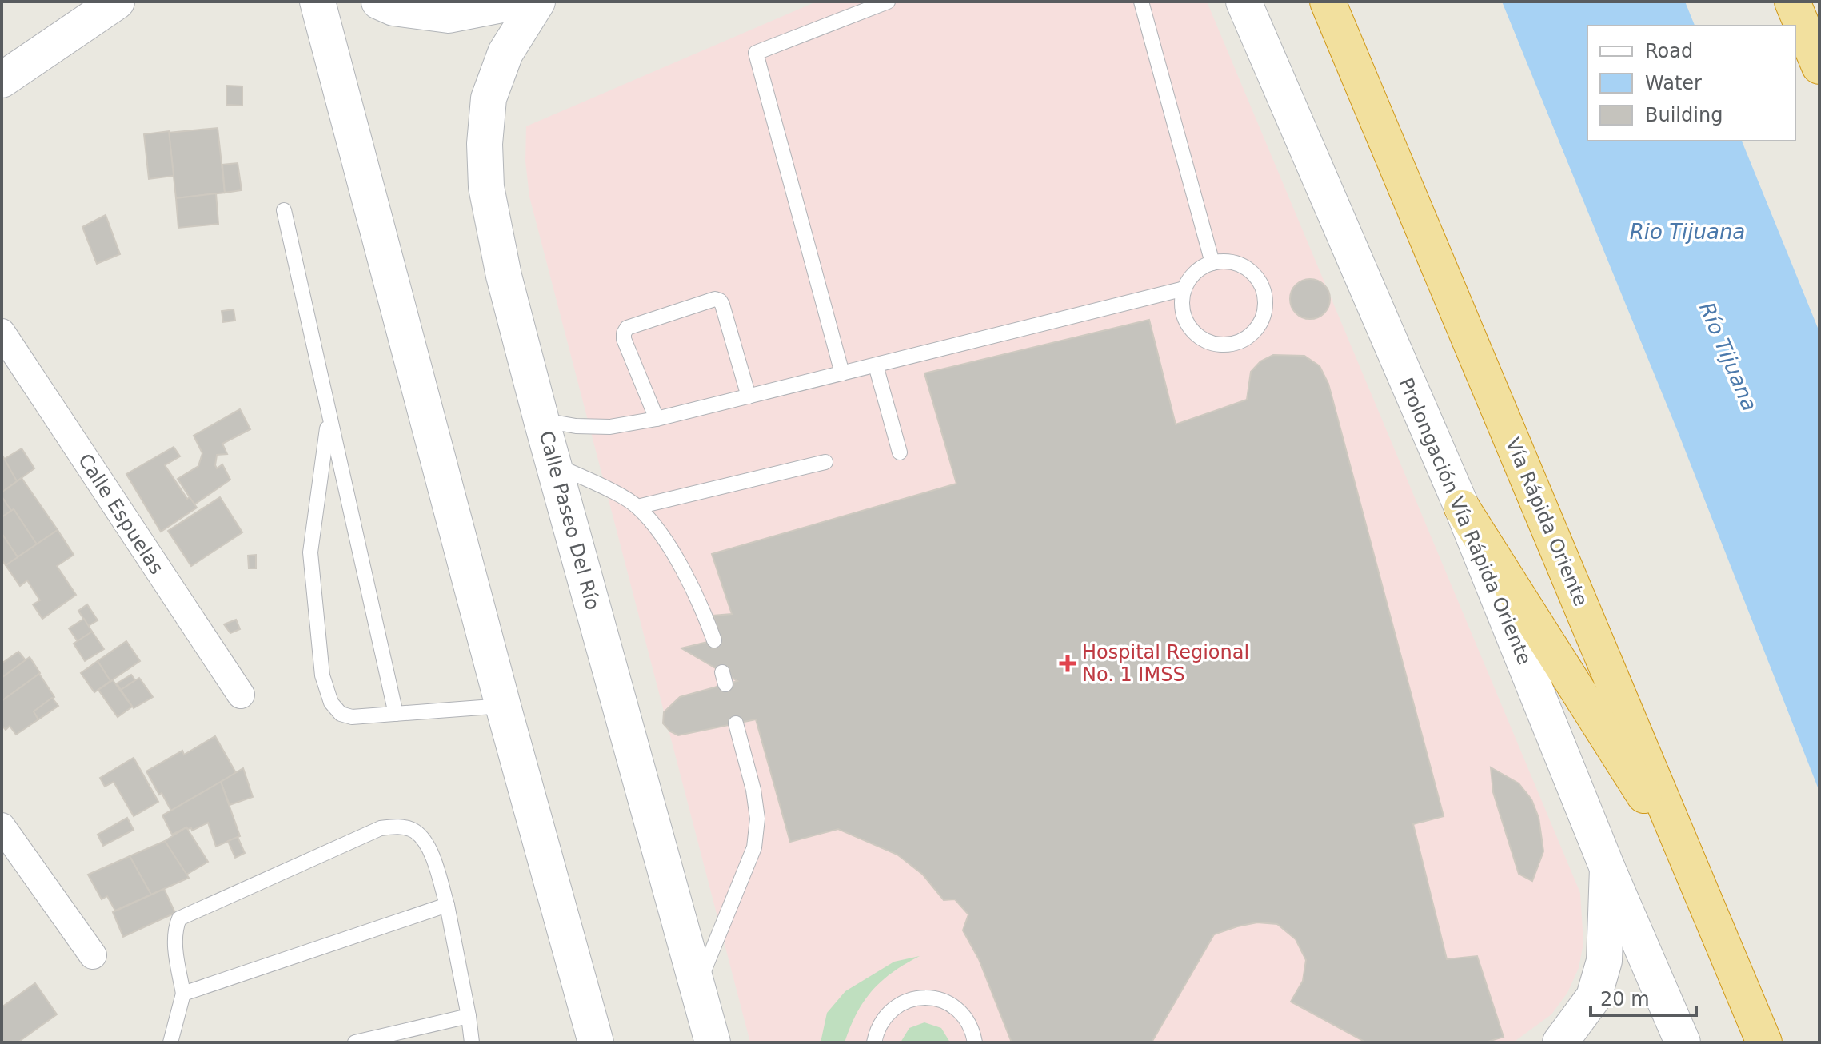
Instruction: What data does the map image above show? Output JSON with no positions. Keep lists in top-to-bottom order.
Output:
{
  "streets": {
    "highway": ["Vía Rápida Oriente"],
    "main road": ["Calle Paseo Del Río", "Prolongación Vía Rápida Oriente"],
    "street": ["Calle Espuelas"]
  },
  "water": ["Rio Tijuana", "Río Tijuana"],
  "places": {
    "health": ["Hospital Regional No. 1 IMSS"]
  },
  "legend": ["Road", "Water", "Building"],
  "scale_bar": "20 m"
}
